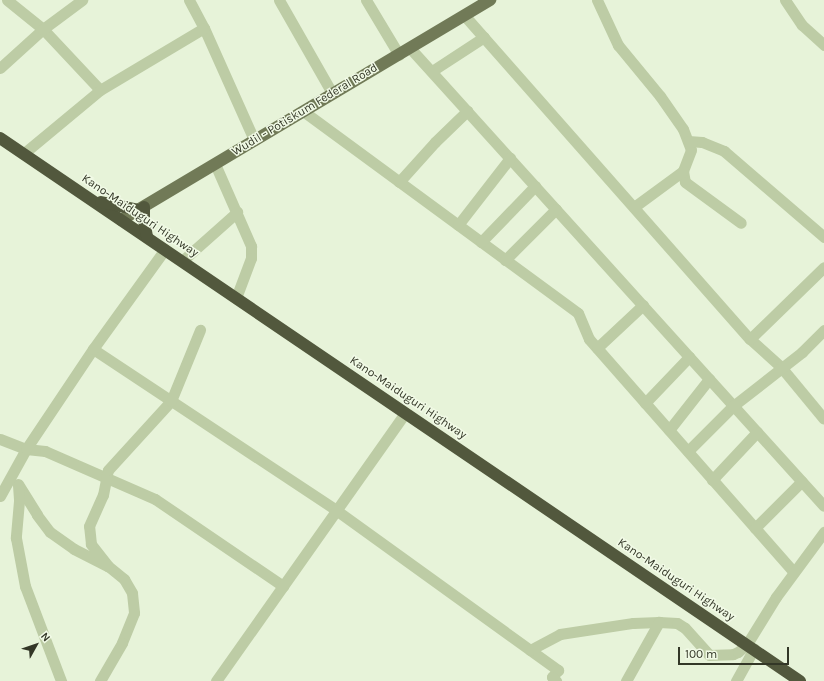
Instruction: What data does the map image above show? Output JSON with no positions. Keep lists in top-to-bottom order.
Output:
{
  "streets": {
    "highway": ["Kano-Maiduguri Highway"],
    "main road": ["Wudil - Potiskum Federal Road"]
  },
  "crossings": [
    ["Wudil - Potiskum Federal Road", "Kano-Maiduguri Highway"]
  ],
  "scale_bar": "100 m",
  "north": "top right"
}
